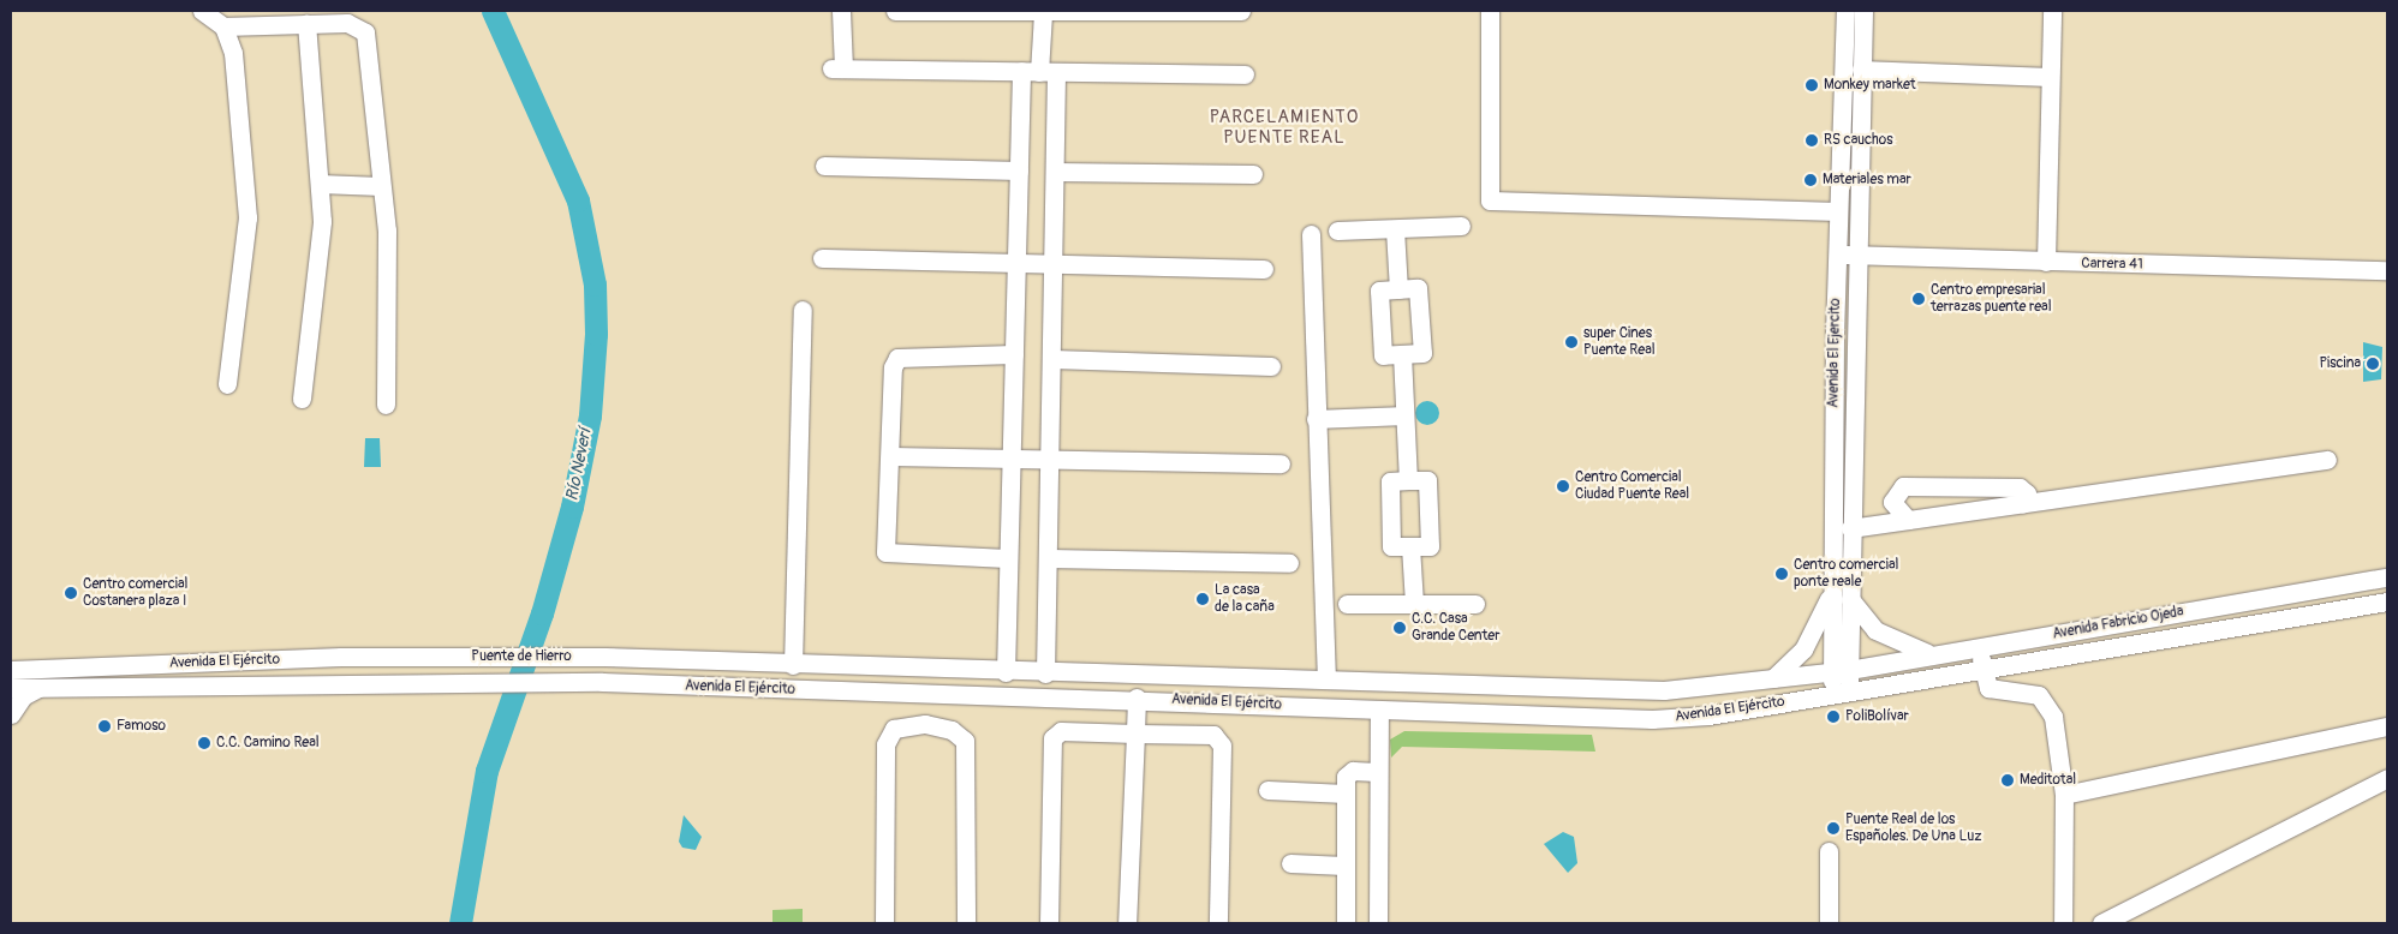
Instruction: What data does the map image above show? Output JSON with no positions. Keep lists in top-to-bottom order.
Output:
{
  "streets": {
    "street": [
      "Carrera 41",
      "Avenida El Ejercito",
      "Avenida Fabricio Ojeda",
      "Puente de Hierro",
      "Avenida El Ejército"
    ]
  },
  "crossings": [
    ["Carrera 41", "Avenida El Ejercito"],
    ["Avenida El Ejercito", "Avenida Fabricio Ojeda"],
    ["Avenida El Ejercito", "Avenida El Ejército"],
    ["Avenida Fabricio Ojeda", "Avenida El Ejército"],
    ["Puente de Hierro", "Avenida El Ejército"]
  ],
  "districts": ["PARCELAMIENTO PUENTE REAL"],
  "water": ["Río Neverí"],
  "places": [
    "Monkey market",
    "RS cauchos",
    "Materiales mar",
    "Centro empresarial terrazas puente real",
    "super Cines Puente Real",
    "Piscina",
    "Centro Comercial Ciudad Puente Real",
    "Centro comercial ponte reale",
    "Centro comercial Costanera plaza I",
    "La casa de la caña",
    "C.C. Casa Grande Center",
    "PoliBolívar",
    "Famoso",
    "C.C. Camino Real",
    "Meditotal",
    "Puente Real de los Españoles. De Una Luz"
  ]
}
